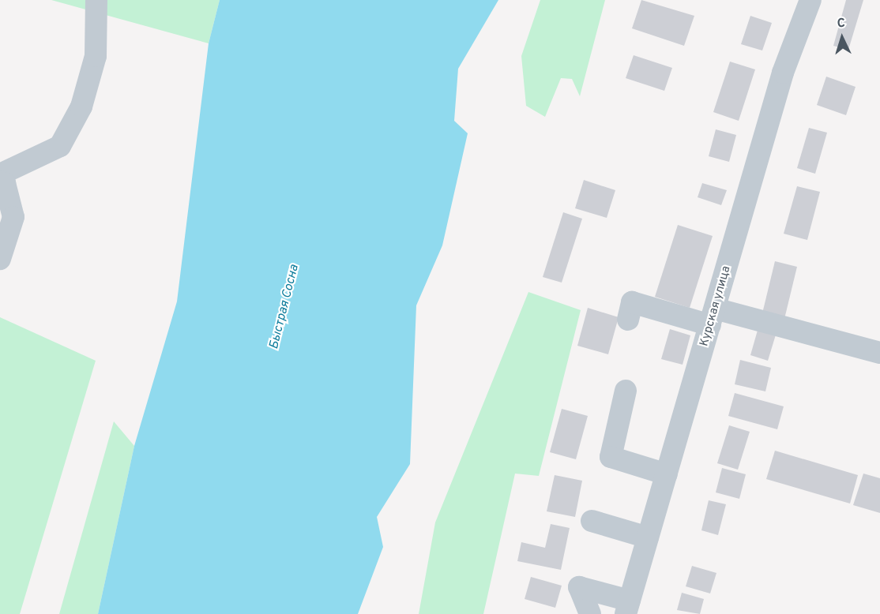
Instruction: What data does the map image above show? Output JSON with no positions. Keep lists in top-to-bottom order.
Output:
{
  "streets": {
    "street": ["Курская улица"]
  },
  "water": ["Быстрая Сосна"],
  "north": "top"
}
